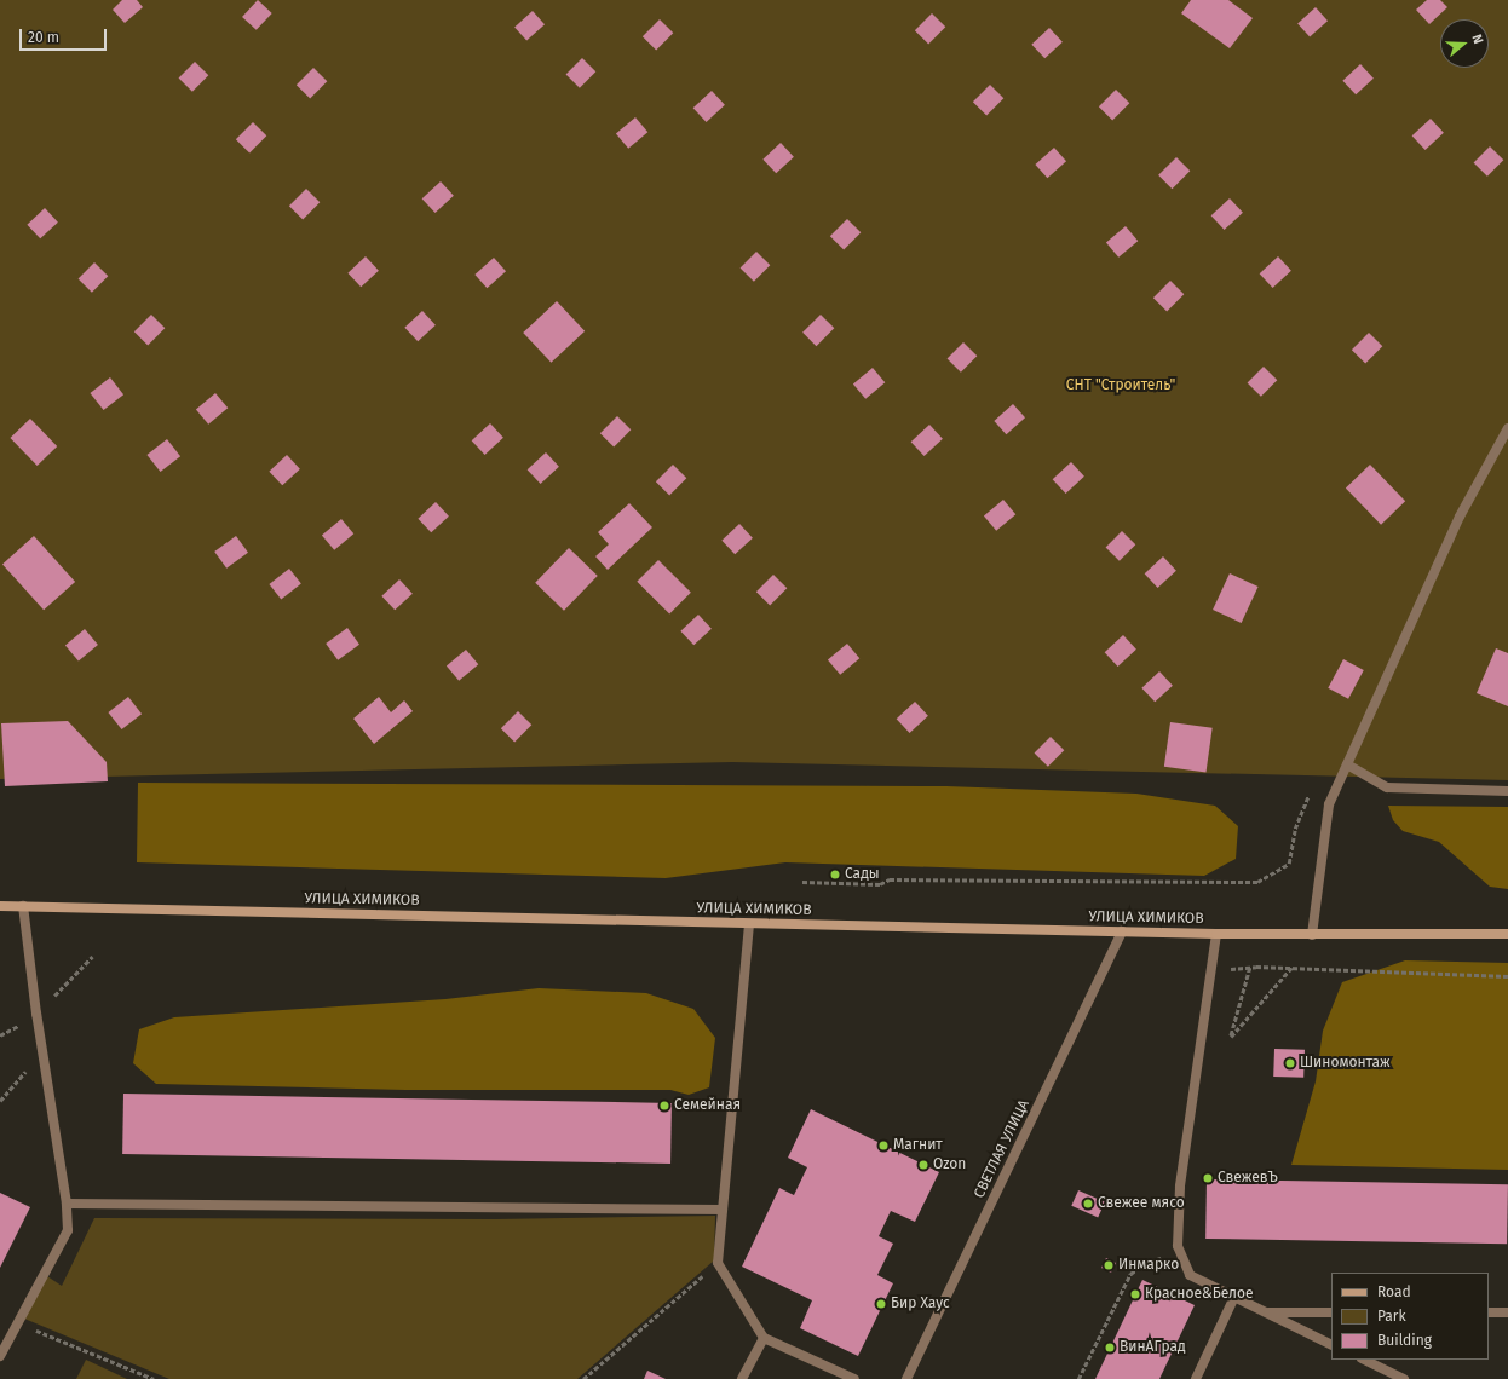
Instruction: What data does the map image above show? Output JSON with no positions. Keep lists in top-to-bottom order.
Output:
{
  "streets": {
    "main road": ["УЛИЦА ХИМИКОВ"],
    "street": ["СВЕТЛАЯ УЛИЦА"]
  },
  "crossings": [
    ["УЛИЦА ХИМИКОВ", "СВЕТЛАЯ УЛИЦА"]
  ],
  "parks": ["СНТ \"Строитель\""],
  "places": [
    "Сады",
    "Шиномонтаж",
    "Семейная",
    "Магнит",
    "Ozon",
    "СвежевЪ",
    "Свежее мясо",
    "Инмарко",
    "Красное&Белое",
    "Бир Хаус",
    "ВинАГрад"
  ],
  "legend": ["Road", "Park", "Building"],
  "scale_bar": "20 m",
  "north": "right"
}
